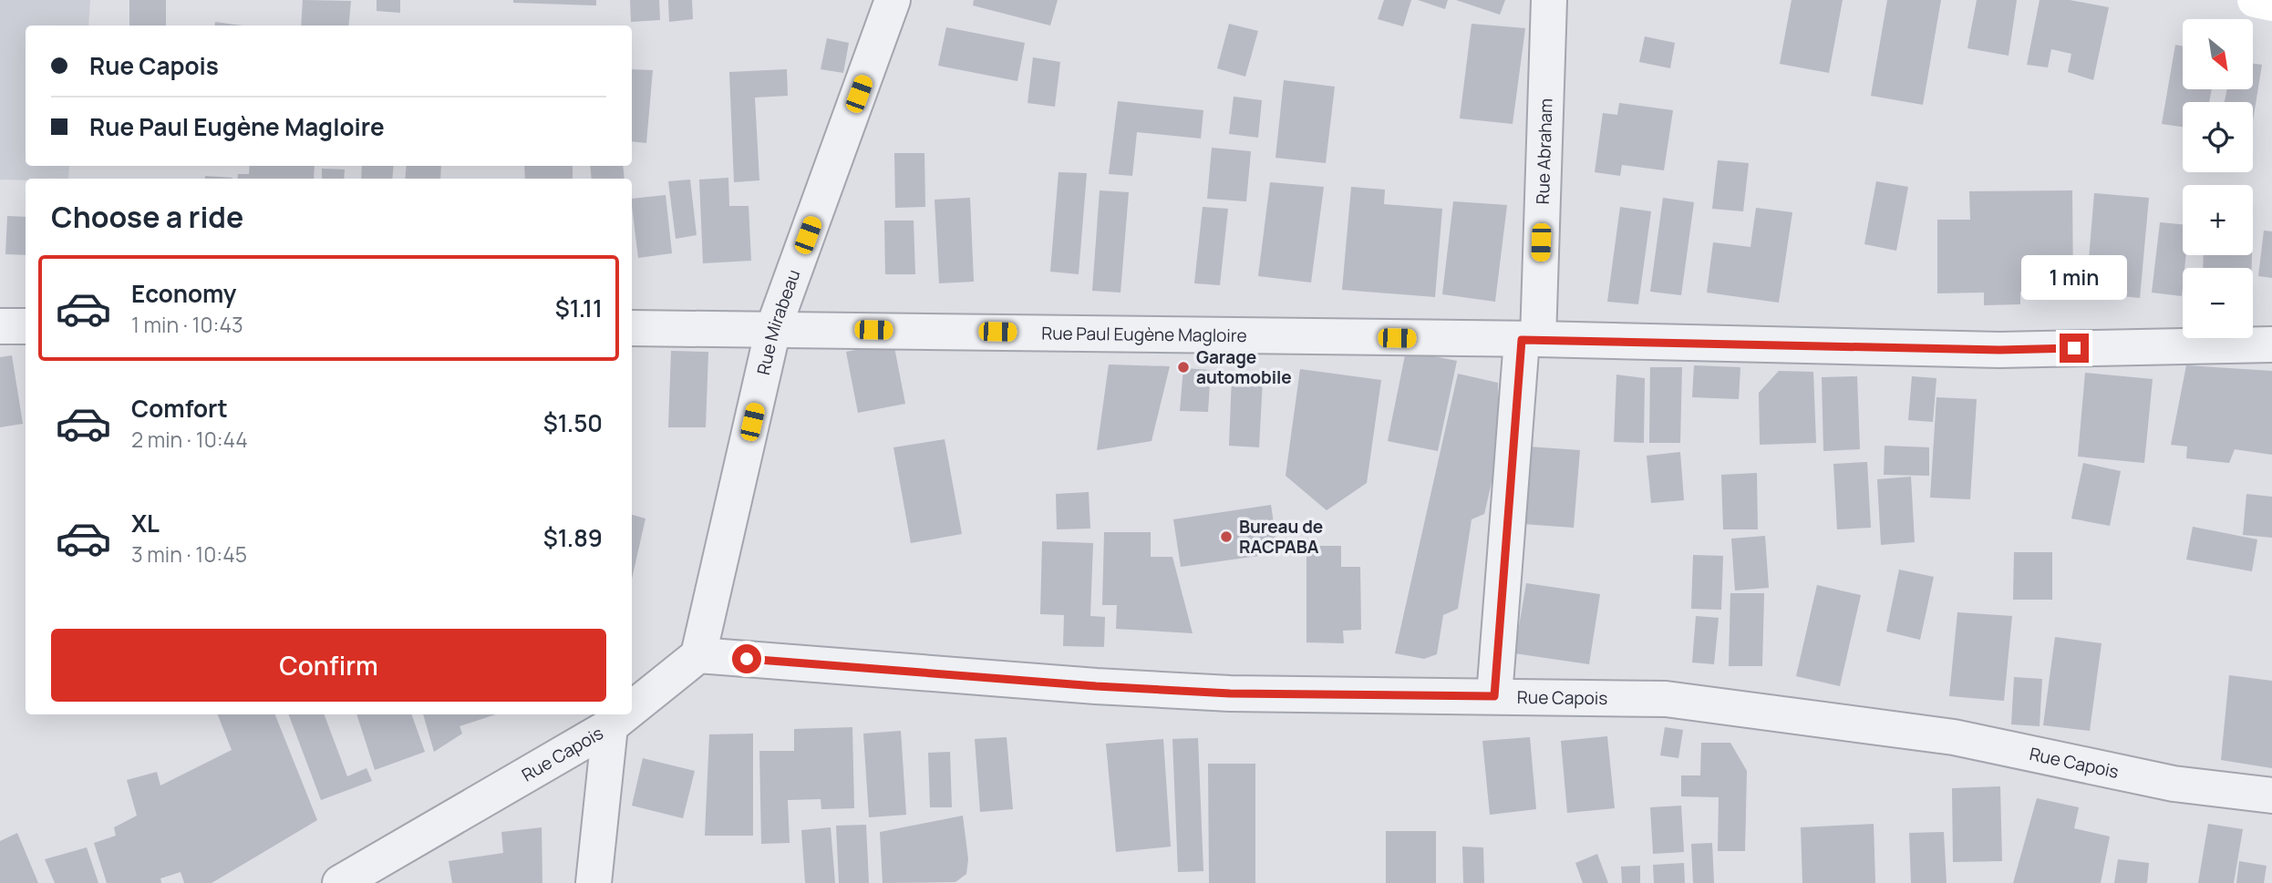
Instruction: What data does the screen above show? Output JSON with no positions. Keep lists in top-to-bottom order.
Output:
{
  "streets": {
    "street": [
      "Rue Abraham",
      "Rue Mirabeau",
      "Rue Paul Eugène Magloire",
      "Rue Capois"
    ]
  },
  "crossings": [
    ["Rue Abraham", "Rue Paul Eugène Magloire"],
    ["Rue Abraham", "Rue Capois"],
    ["Rue Mirabeau", "Rue Paul Eugène Magloire"],
    ["Rue Mirabeau", "Rue Capois"]
  ],
  "places": ["Garage automobile", "Bureau de RACPABA"],
  "north": "bottom right",
  "page": {
    "map_buttons": ["+", "−"],
    "banner": ["Rue Capois", "Rue Paul Eugène Magloire"],
    "heading": "Choose a ride",
    "bubble": "1 min",
    "list": [
      {
        "name": "Economy",
        "note": "1 min · 10:43",
        "value": "$1.11"
      },
      {
        "name": "Comfort",
        "note": "2 min · 10:44",
        "value": "$1.50"
      },
      {
        "name": "XL",
        "note": "3 min · 10:45",
        "value": "$1.89"
      }
    ],
    "buttons": "Confirm"
  }
}
